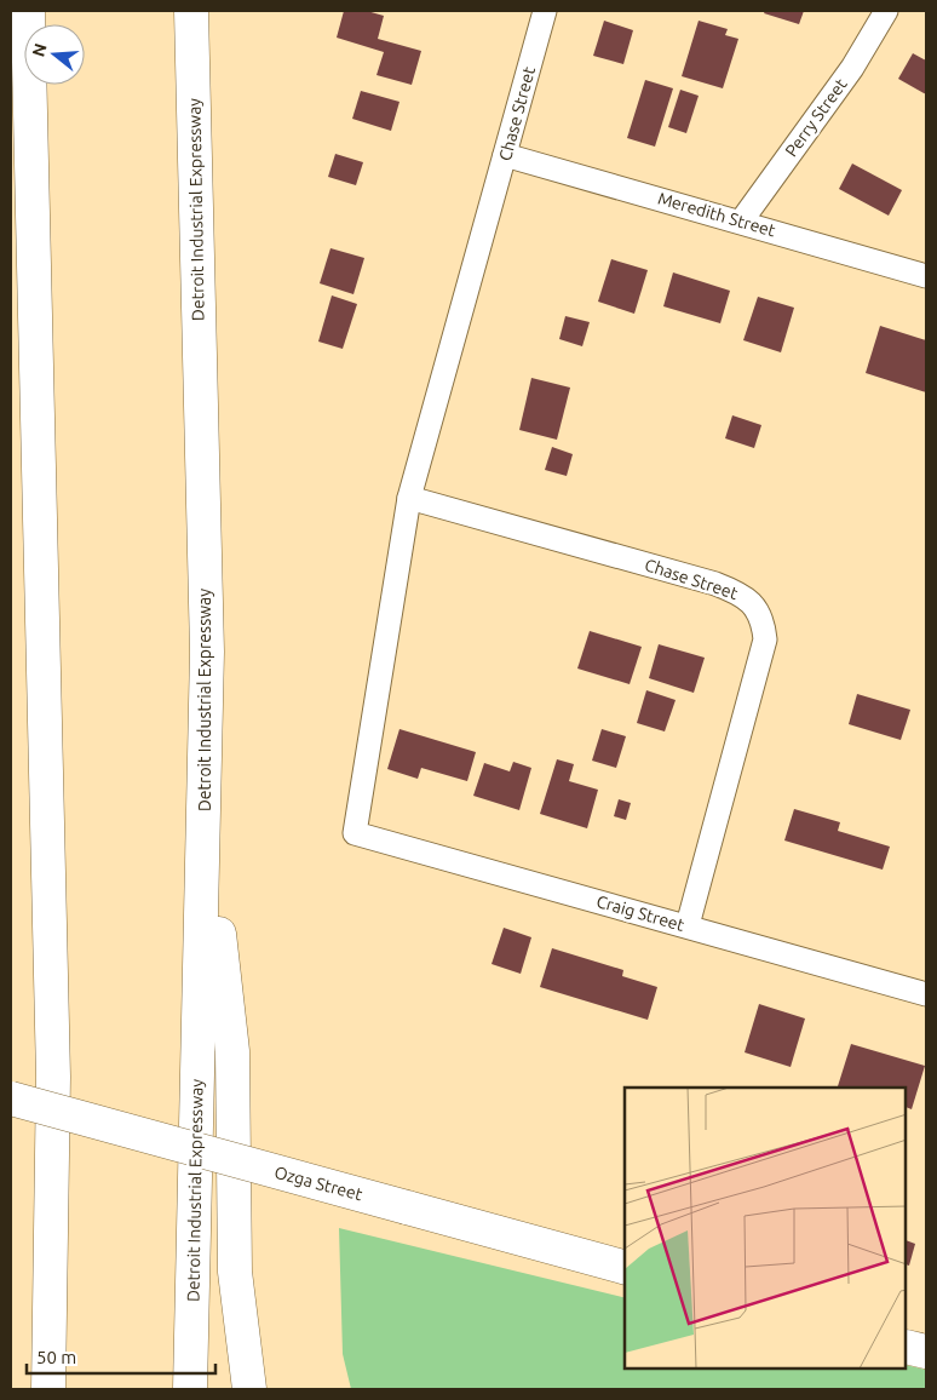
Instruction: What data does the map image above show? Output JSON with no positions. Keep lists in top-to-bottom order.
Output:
{
  "streets": {
    "main road": ["Detroit Industrial Expressway", "Ozga Street"],
    "street": [
      "Chase Street",
      "Perry Street",
      "Meredith Street",
      "Craig Street"
    ]
  },
  "crossings": [
    ["Chase Street", "Meredith Street"],
    ["Chase Street", "Craig Street"],
    ["Perry Street", "Meredith Street"]
  ],
  "scale_bar": "50 m",
  "north": "left"
}
